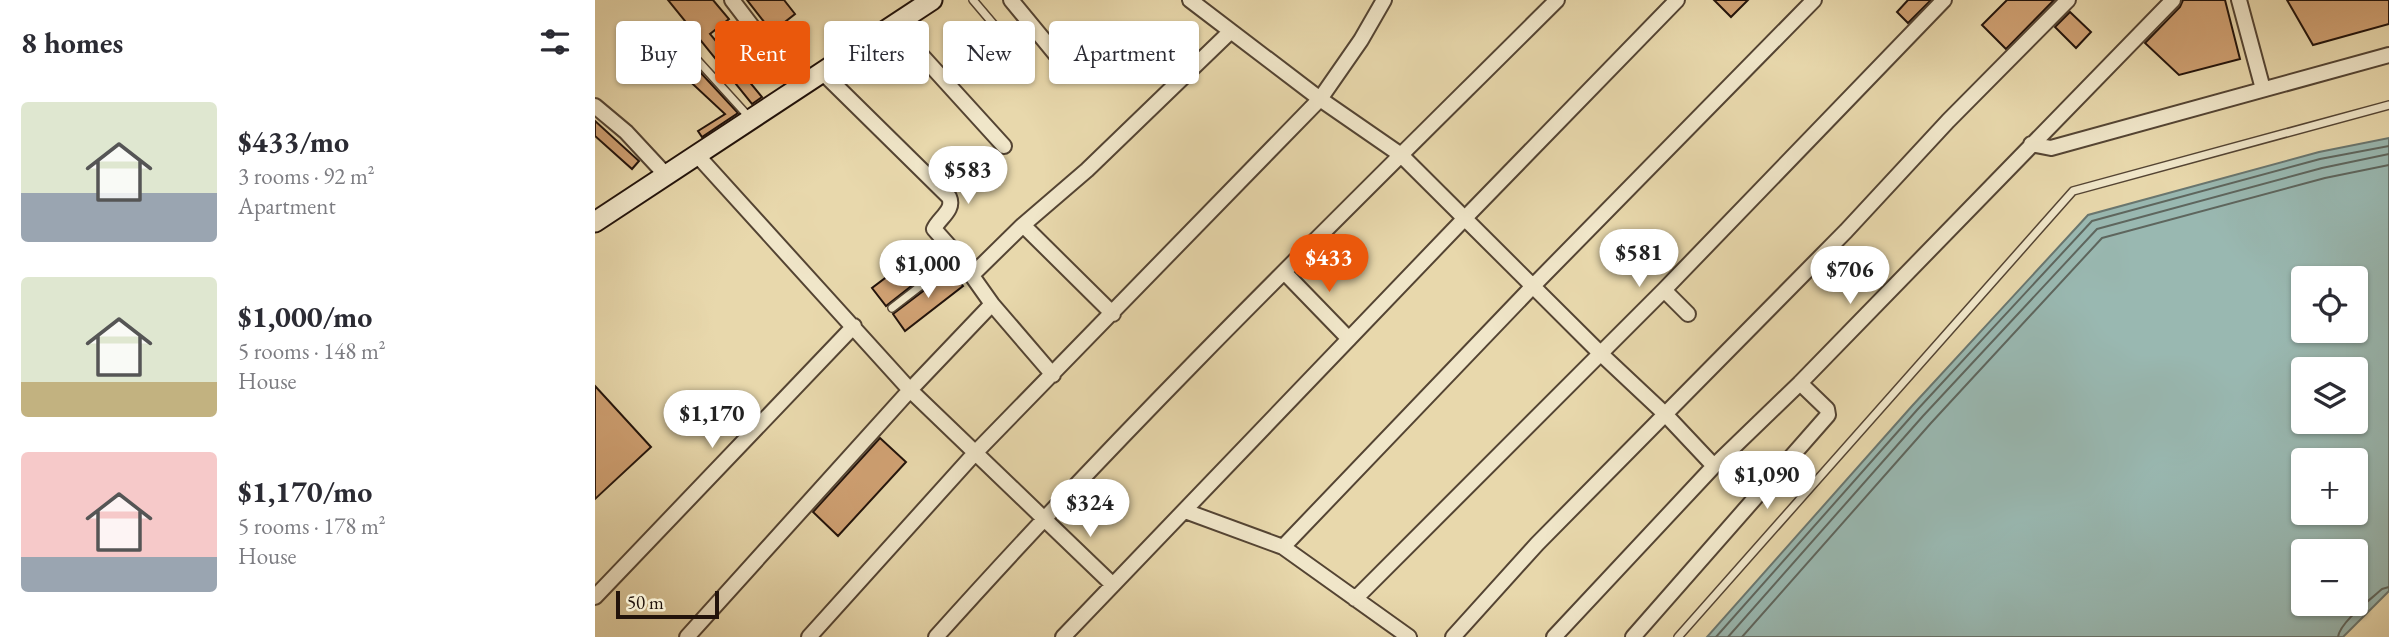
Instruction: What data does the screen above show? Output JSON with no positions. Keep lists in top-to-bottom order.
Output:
{
  "scale_bar": "50 m",
  "page": {
    "heading": "8 homes",
    "chip": [
      "Buy",
      "Rent",
      "Filters",
      "New",
      "Apartment"
    ],
    "list": [
      {
        "name": "$433/mo",
        "note": "3 rooms · 92 m² · Apartment"
      },
      {
        "name": "$1,000/mo",
        "note": "5 rooms · 148 m² · House"
      },
      {
        "name": "$1,170/mo",
        "note": "5 rooms · 178 m² · House"
      }
    ],
    "price": [
      "$583",
      "$581",
      "$433",
      "$1,000",
      "$706",
      "$1,170",
      "$1,090",
      "$324"
    ],
    "map_buttons": ["+", "−"],
    "scale": "50 m"
  }
}
